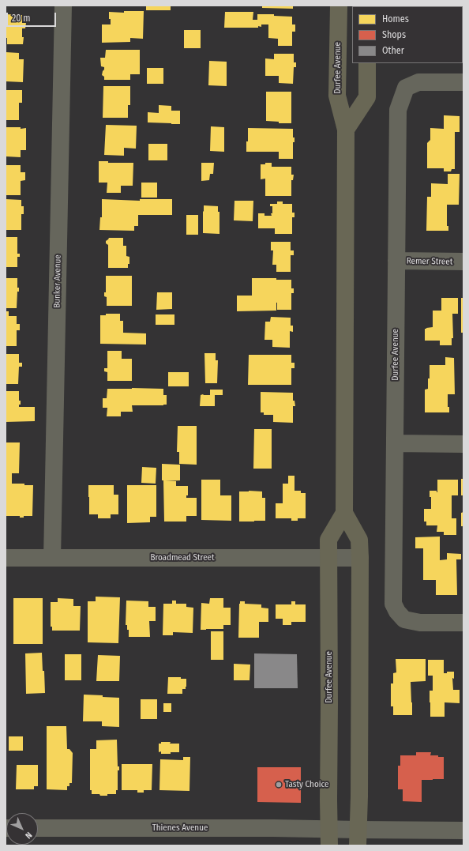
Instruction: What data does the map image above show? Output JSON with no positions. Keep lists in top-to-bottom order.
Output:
{
  "streets": {
    "main road": ["Durfee Avenue"],
    "street": [
      "Remer Street",
      "Bunker Avenue",
      "Broadmead Street",
      "Thienes Avenue"
    ]
  },
  "crossings": [
    ["Durfee Avenue", "Remer Street"],
    ["Durfee Avenue", "Broadmead Street"],
    ["Durfee Avenue", "Thienes Avenue"],
    ["Bunker Avenue", "Broadmead Street"]
  ],
  "places": ["Tasty Choice"],
  "legend": ["Homes", "Shops", "Other"],
  "scale_bar": "20 m",
  "north": "bottom right"
}
